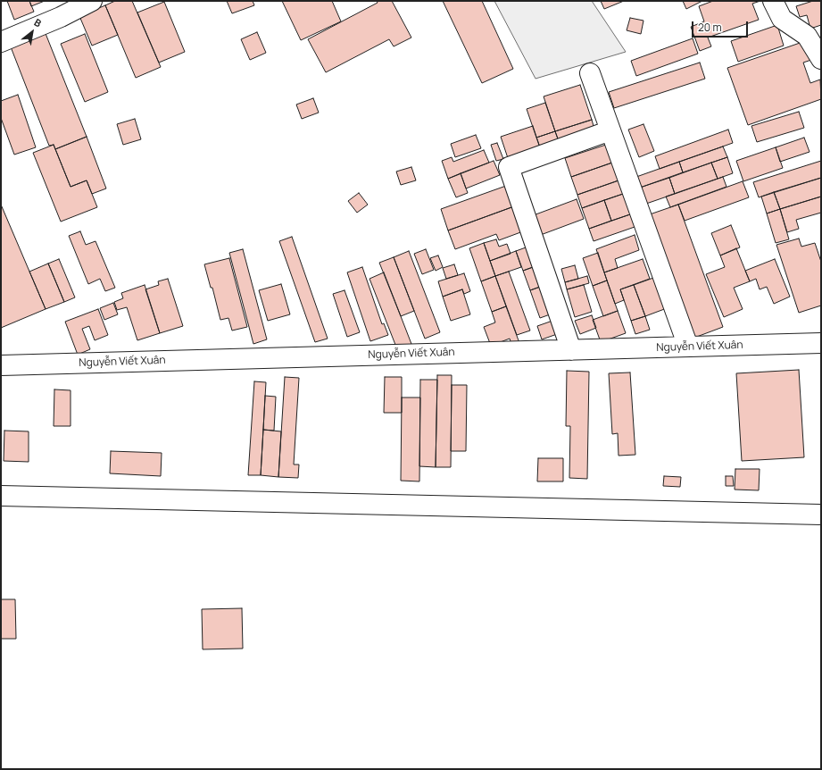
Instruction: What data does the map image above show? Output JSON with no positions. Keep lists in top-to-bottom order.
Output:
{
  "streets": {
    "street": ["Nguyễn Viết Xuân"]
  },
  "scale_bar": "20 m",
  "north": "top right"
}
